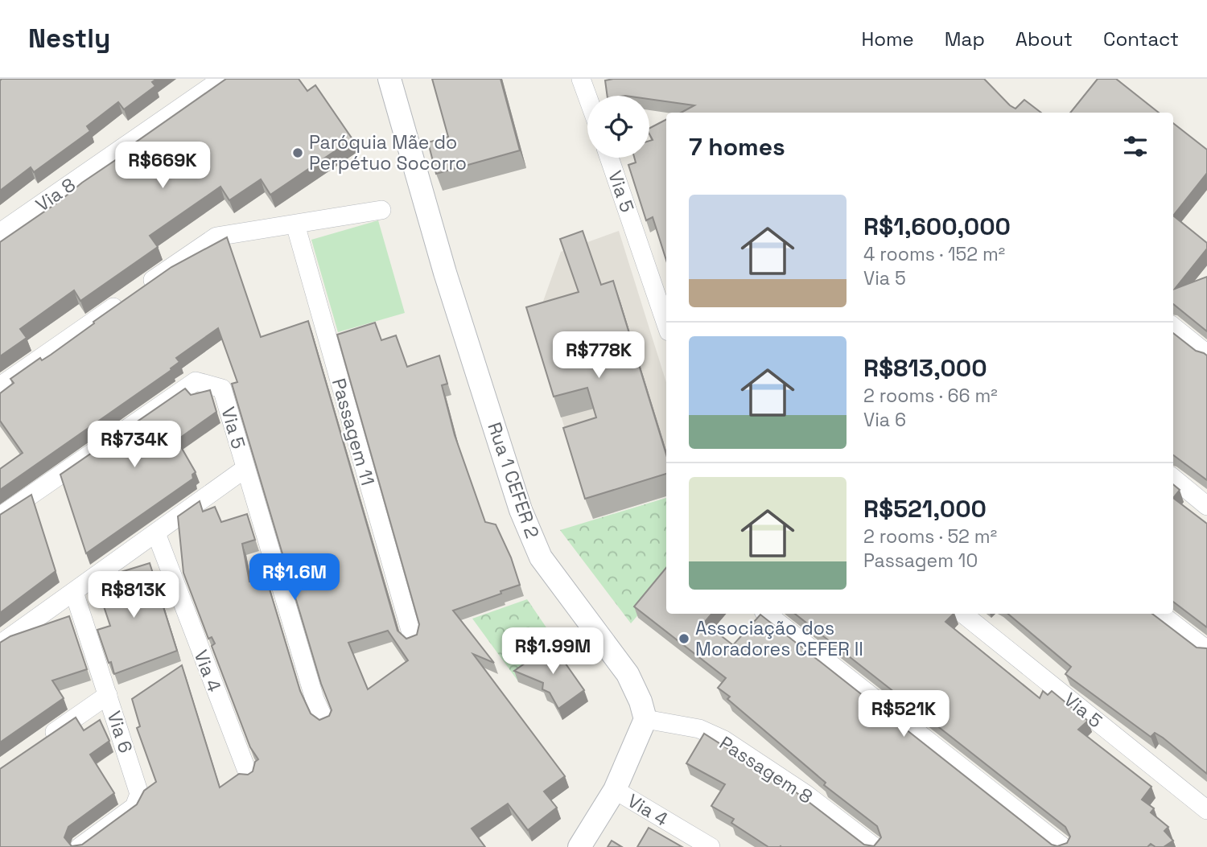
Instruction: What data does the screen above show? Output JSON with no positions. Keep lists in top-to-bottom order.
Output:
{
  "streets": {
    "street": [
      "Via 5",
      "Via 8",
      "Passagem 11",
      "Rua 1 CEFER 2",
      "Via 4",
      "Via 6",
      "Passagem 8"
    ]
  },
  "crossings": [
    ["Rua 1 CEFER 2", "Passagem 8"]
  ],
  "places": ["Paróquia Mãe do Perpétuo Socorro", "Associação dos Moradores CEFER II"],
  "page": {
    "header": "Nestly",
    "nav": [
      "Home",
      "Map",
      "About",
      "Contact"
    ],
    "heading": "7 homes",
    "price": [
      "R$669K",
      "R$778K",
      "R$734K",
      "R$1.6M",
      "R$813K",
      "R$1.99M",
      "R$521K"
    ],
    "list": [
      {
        "name": "R$1,600,000",
        "note": "4 rooms · 152 m² · Via 5"
      },
      {
        "name": "R$813,000",
        "note": "2 rooms · 66 m² · Via 6"
      },
      {
        "name": "R$521,000",
        "note": "2 rooms · 52 m² · Passagem 10"
      }
    ]
  }
}
